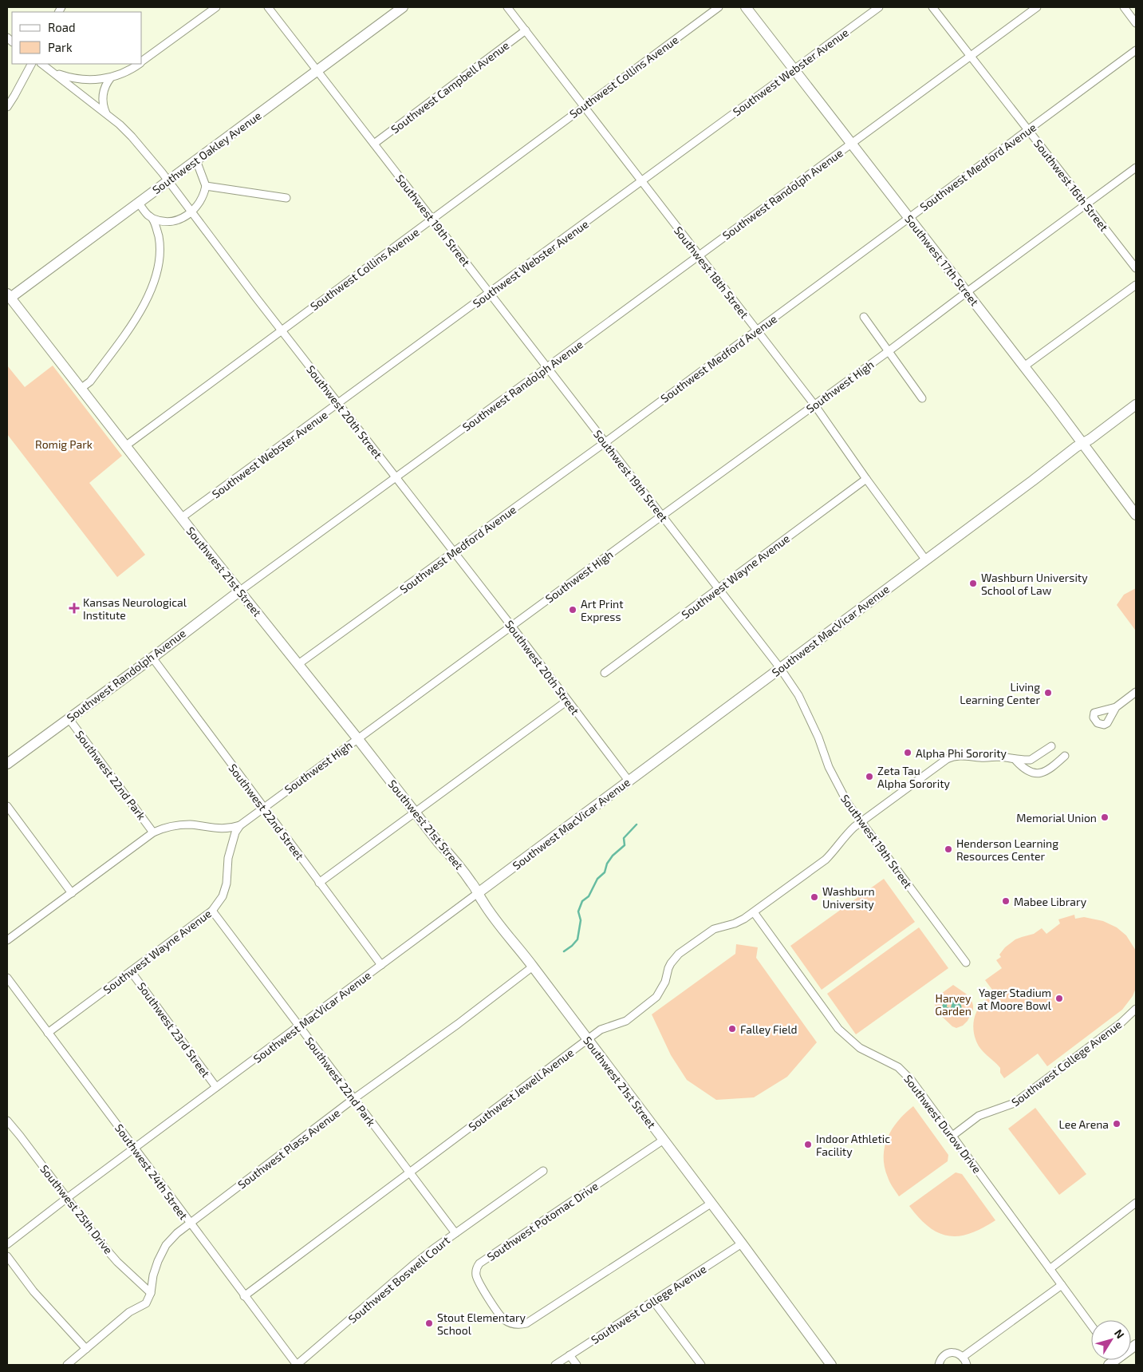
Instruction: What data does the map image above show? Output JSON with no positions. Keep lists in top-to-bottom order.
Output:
{
  "streets": {
    "main road": [
      "Southwest Oakley Avenue",
      "Southwest Randolph Avenue",
      "Southwest 17th Street",
      "Southwest 21st Street",
      "Southwest MacVicar Avenue"
    ],
    "street": [
      "Southwest Webster Avenue",
      "Southwest Collins Avenue",
      "Southwest Campbell Avenue",
      "Southwest Medford Avenue",
      "Southwest 16th Street",
      "Southwest 19th Street",
      "Southwest 18th Street",
      "Southwest High",
      "Southwest 20th Street",
      "Southwest Wayne Avenue",
      "Southwest 22nd Park",
      "Southwest 22nd Street",
      "Southwest 23rd Street",
      "Southwest College Avenue",
      "Southwest Jewell Avenue",
      "Southwest Durow Drive",
      "Southwest Plass Avenue",
      "Southwest 24th Street",
      "Southwest 25th Drive",
      "Southwest Potomac Drive",
      "Southwest Boswell Court"
    ]
  },
  "crossings": [
    ["Southwest Webster Avenue", "Southwest 19th Street"],
    ["Southwest Webster Avenue", "Southwest 17th Street"],
    ["Southwest Webster Avenue", "Southwest 18th Street"],
    ["Southwest Webster Avenue", "Southwest 20th Street"],
    ["Southwest Webster Avenue", "Southwest 21st Street"],
    ["Southwest Collins Avenue", "Southwest 19th Street"],
    ["Southwest Collins Avenue", "Southwest 18th Street"],
    ["Southwest Collins Avenue", "Southwest 20th Street"],
    ["Southwest Collins Avenue", "Southwest 21st Street"],
    ["Southwest Campbell Avenue", "Southwest 19th Street"],
    ["Southwest Campbell Avenue", "Southwest 18th Street"],
    ["Southwest Oakley Avenue", "Southwest 19th Street"],
    ["Southwest Oakley Avenue", "Southwest 20th Street"],
    ["Southwest Oakley Avenue", "Southwest 21st Street"],
    ["Southwest Medford Avenue", "Southwest 16th Street"],
    ["Southwest Medford Avenue", "Southwest 19th Street"],
    ["Southwest Medford Avenue", "Southwest 17th Street"],
    ["Southwest Medford Avenue", "Southwest 18th Street"],
    ["Southwest Medford Avenue", "Southwest 20th Street"],
    ["Southwest Medford Avenue", "Southwest 21st Street"],
    ["Southwest 16th Street", "Southwest Randolph Avenue"],
    ["Southwest 16th Street", "Southwest High"],
    ["Southwest Randolph Avenue", "Southwest 19th Street"],
    ["Southwest Randolph Avenue", "Southwest 17th Street"],
    ["Southwest Randolph Avenue", "Southwest 18th Street"],
    ["Southwest Randolph Avenue", "Southwest 20th Street"],
    ["Southwest Randolph Avenue", "Southwest 21st Street"],
    ["Southwest Randolph Avenue", "Southwest 22nd Park"],
    ["Southwest Randolph Avenue", "Southwest 22nd Street"],
    ["Southwest 19th Street", "Southwest High"],
    ["Southwest 19th Street", "Southwest Wayne Avenue"],
    ["Southwest 19th Street", "Southwest MacVicar Avenue"],
    ["Southwest 19th Street", "Southwest Jewell Avenue"],
    ["Southwest 17th Street", "Southwest High"],
    ["Southwest 17th Street", "Southwest MacVicar Avenue"],
    ["Southwest 18th Street", "Southwest High"],
    ["Southwest 18th Street", "Southwest Wayne Avenue"],
    ["Southwest 18th Street", "Southwest MacVicar Avenue"],
    ["Southwest High", "Southwest 20th Street"],
    ["Southwest High", "Southwest 21st Street"],
    ["Southwest High", "Southwest Wayne Avenue"],
    ["Southwest High", "Southwest 22nd Park"],
    ["Southwest High", "Southwest 22nd Street"],
    ["Southwest 20th Street", "Southwest MacVicar Avenue"],
    ["Southwest 21st Street", "Southwest MacVicar Avenue"],
    ["Southwest 21st Street", "Southwest College Avenue"],
    ["Southwest 21st Street", "Southwest Jewell Avenue"],
    ["Southwest 21st Street", "Southwest Plass Avenue"],
    ["Southwest 21st Street", "Southwest Potomac Drive"],
    ["Southwest Wayne Avenue", "Southwest 22nd Park"],
    ["Southwest Wayne Avenue", "Southwest 23rd Street"],
    ["Southwest Wayne Avenue", "Southwest 24th Street"],
    ["Southwest MacVicar Avenue", "Southwest 22nd Park"],
    ["Southwest MacVicar Avenue", "Southwest 22nd Street"],
    ["Southwest MacVicar Avenue", "Southwest 23rd Street"],
    ["Southwest MacVicar Avenue", "Southwest 24th Street"],
    ["Southwest MacVicar Avenue", "Southwest 25th Drive"],
    ["Southwest 22nd Park", "Southwest Jewell Avenue"],
    ["Southwest 22nd Park", "Southwest Plass Avenue"],
    ["Southwest 22nd Park", "Southwest Boswell Court"],
    ["Southwest College Avenue", "Southwest Durow Drive"],
    ["Southwest Jewell Avenue", "Southwest Durow Drive"],
    ["Southwest Jewell Avenue", "Southwest 24th Street"],
    ["Southwest Plass Avenue", "Southwest 24th Street"],
    ["Southwest Plass Avenue", "Southwest 25th Drive"],
    ["Southwest 24th Street", "Southwest Boswell Court"]
  ],
  "parks": ["Romig Park", "Harvey Garden"],
  "places": {
    "other": [
      "Washburn University School of Law",
      "Art Print Express",
      "Living Learning Center",
      "Alpha Phi Sorority",
      "Zeta Tau Alpha Sorority",
      "Memorial Union",
      "Henderson Learning Resources Center",
      "Washburn University",
      "Mabee Library",
      "Yager Stadium at Moore Bowl",
      "Falley Field",
      "Lee Arena",
      "Indoor Athletic Facility",
      "Stout Elementary School"
    ],
    "health": ["Kansas Neurological Institute"]
  },
  "legend": ["Road", "Park"],
  "north": "top right"
}
